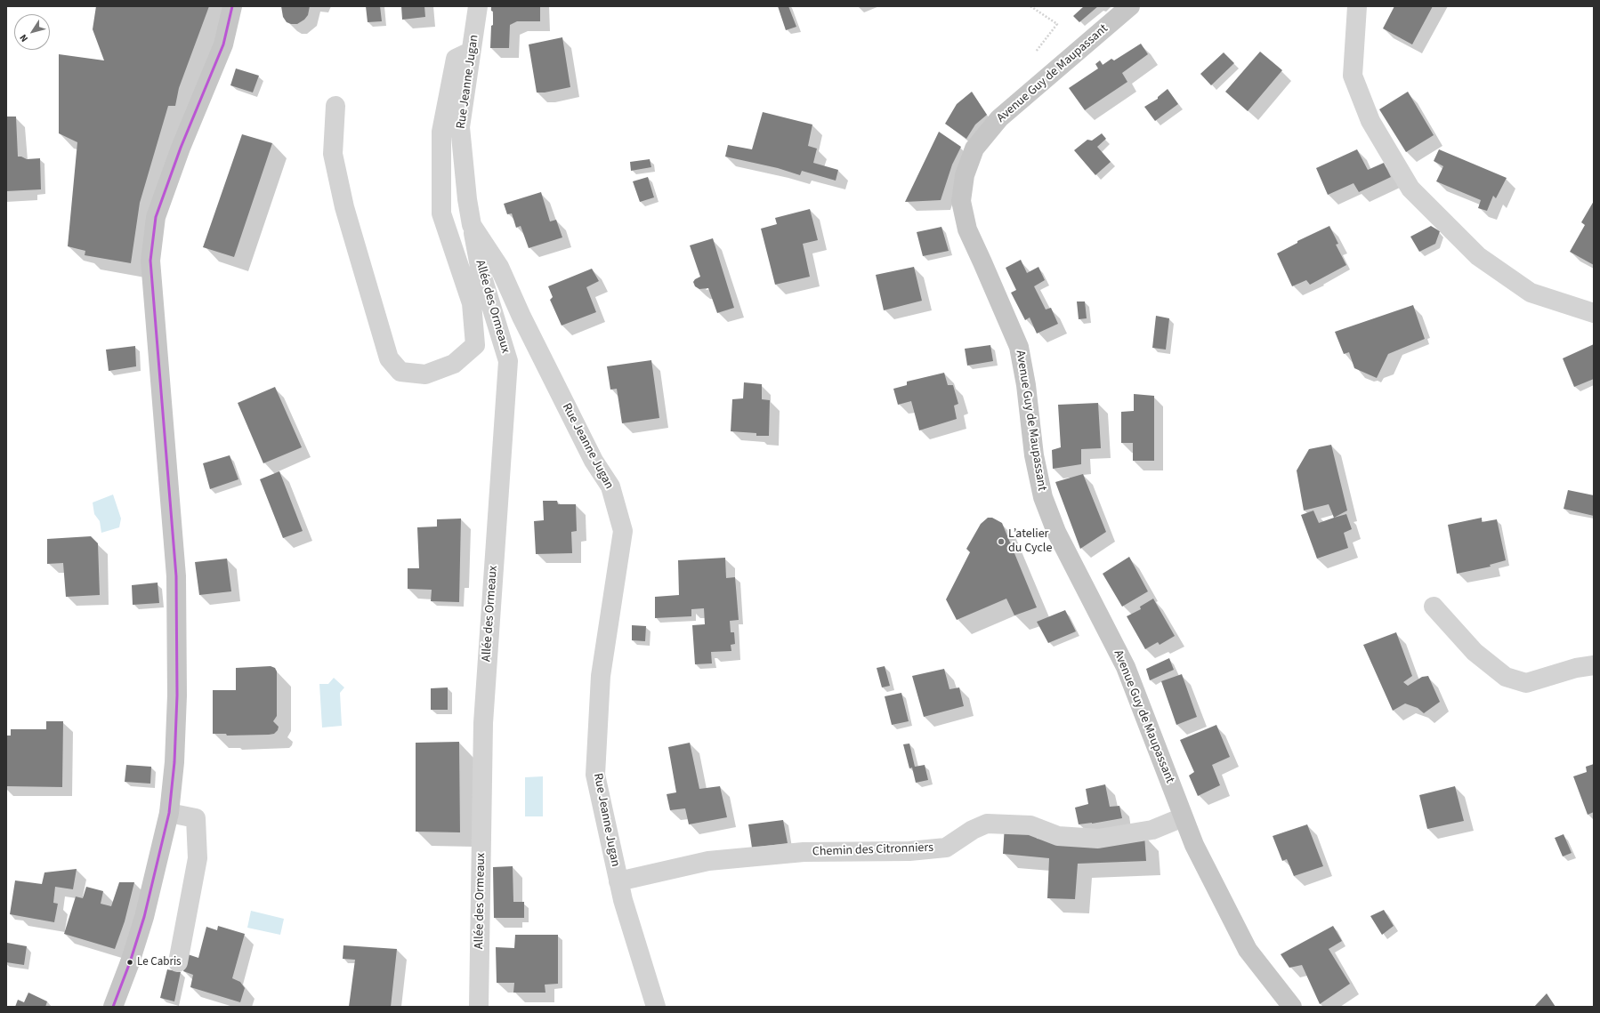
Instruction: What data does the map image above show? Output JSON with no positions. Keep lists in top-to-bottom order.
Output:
{
  "streets": {
    "main road": ["Avenue Guy de Maupassant"],
    "street": ["Rue Jeanne Jugan", "Allée des Ormeaux", "Chemin des Citronniers"]
  },
  "crossings": [
    ["Avenue Guy de Maupassant", "Chemin des Citronniers"],
    ["Rue Jeanne Jugan", "Allée des Ormeaux"],
    ["Rue Jeanne Jugan", "Chemin des Citronniers"]
  ],
  "places": ["L’atelier du Cycle", "Le Cabris"],
  "north": "bottom left"
}
